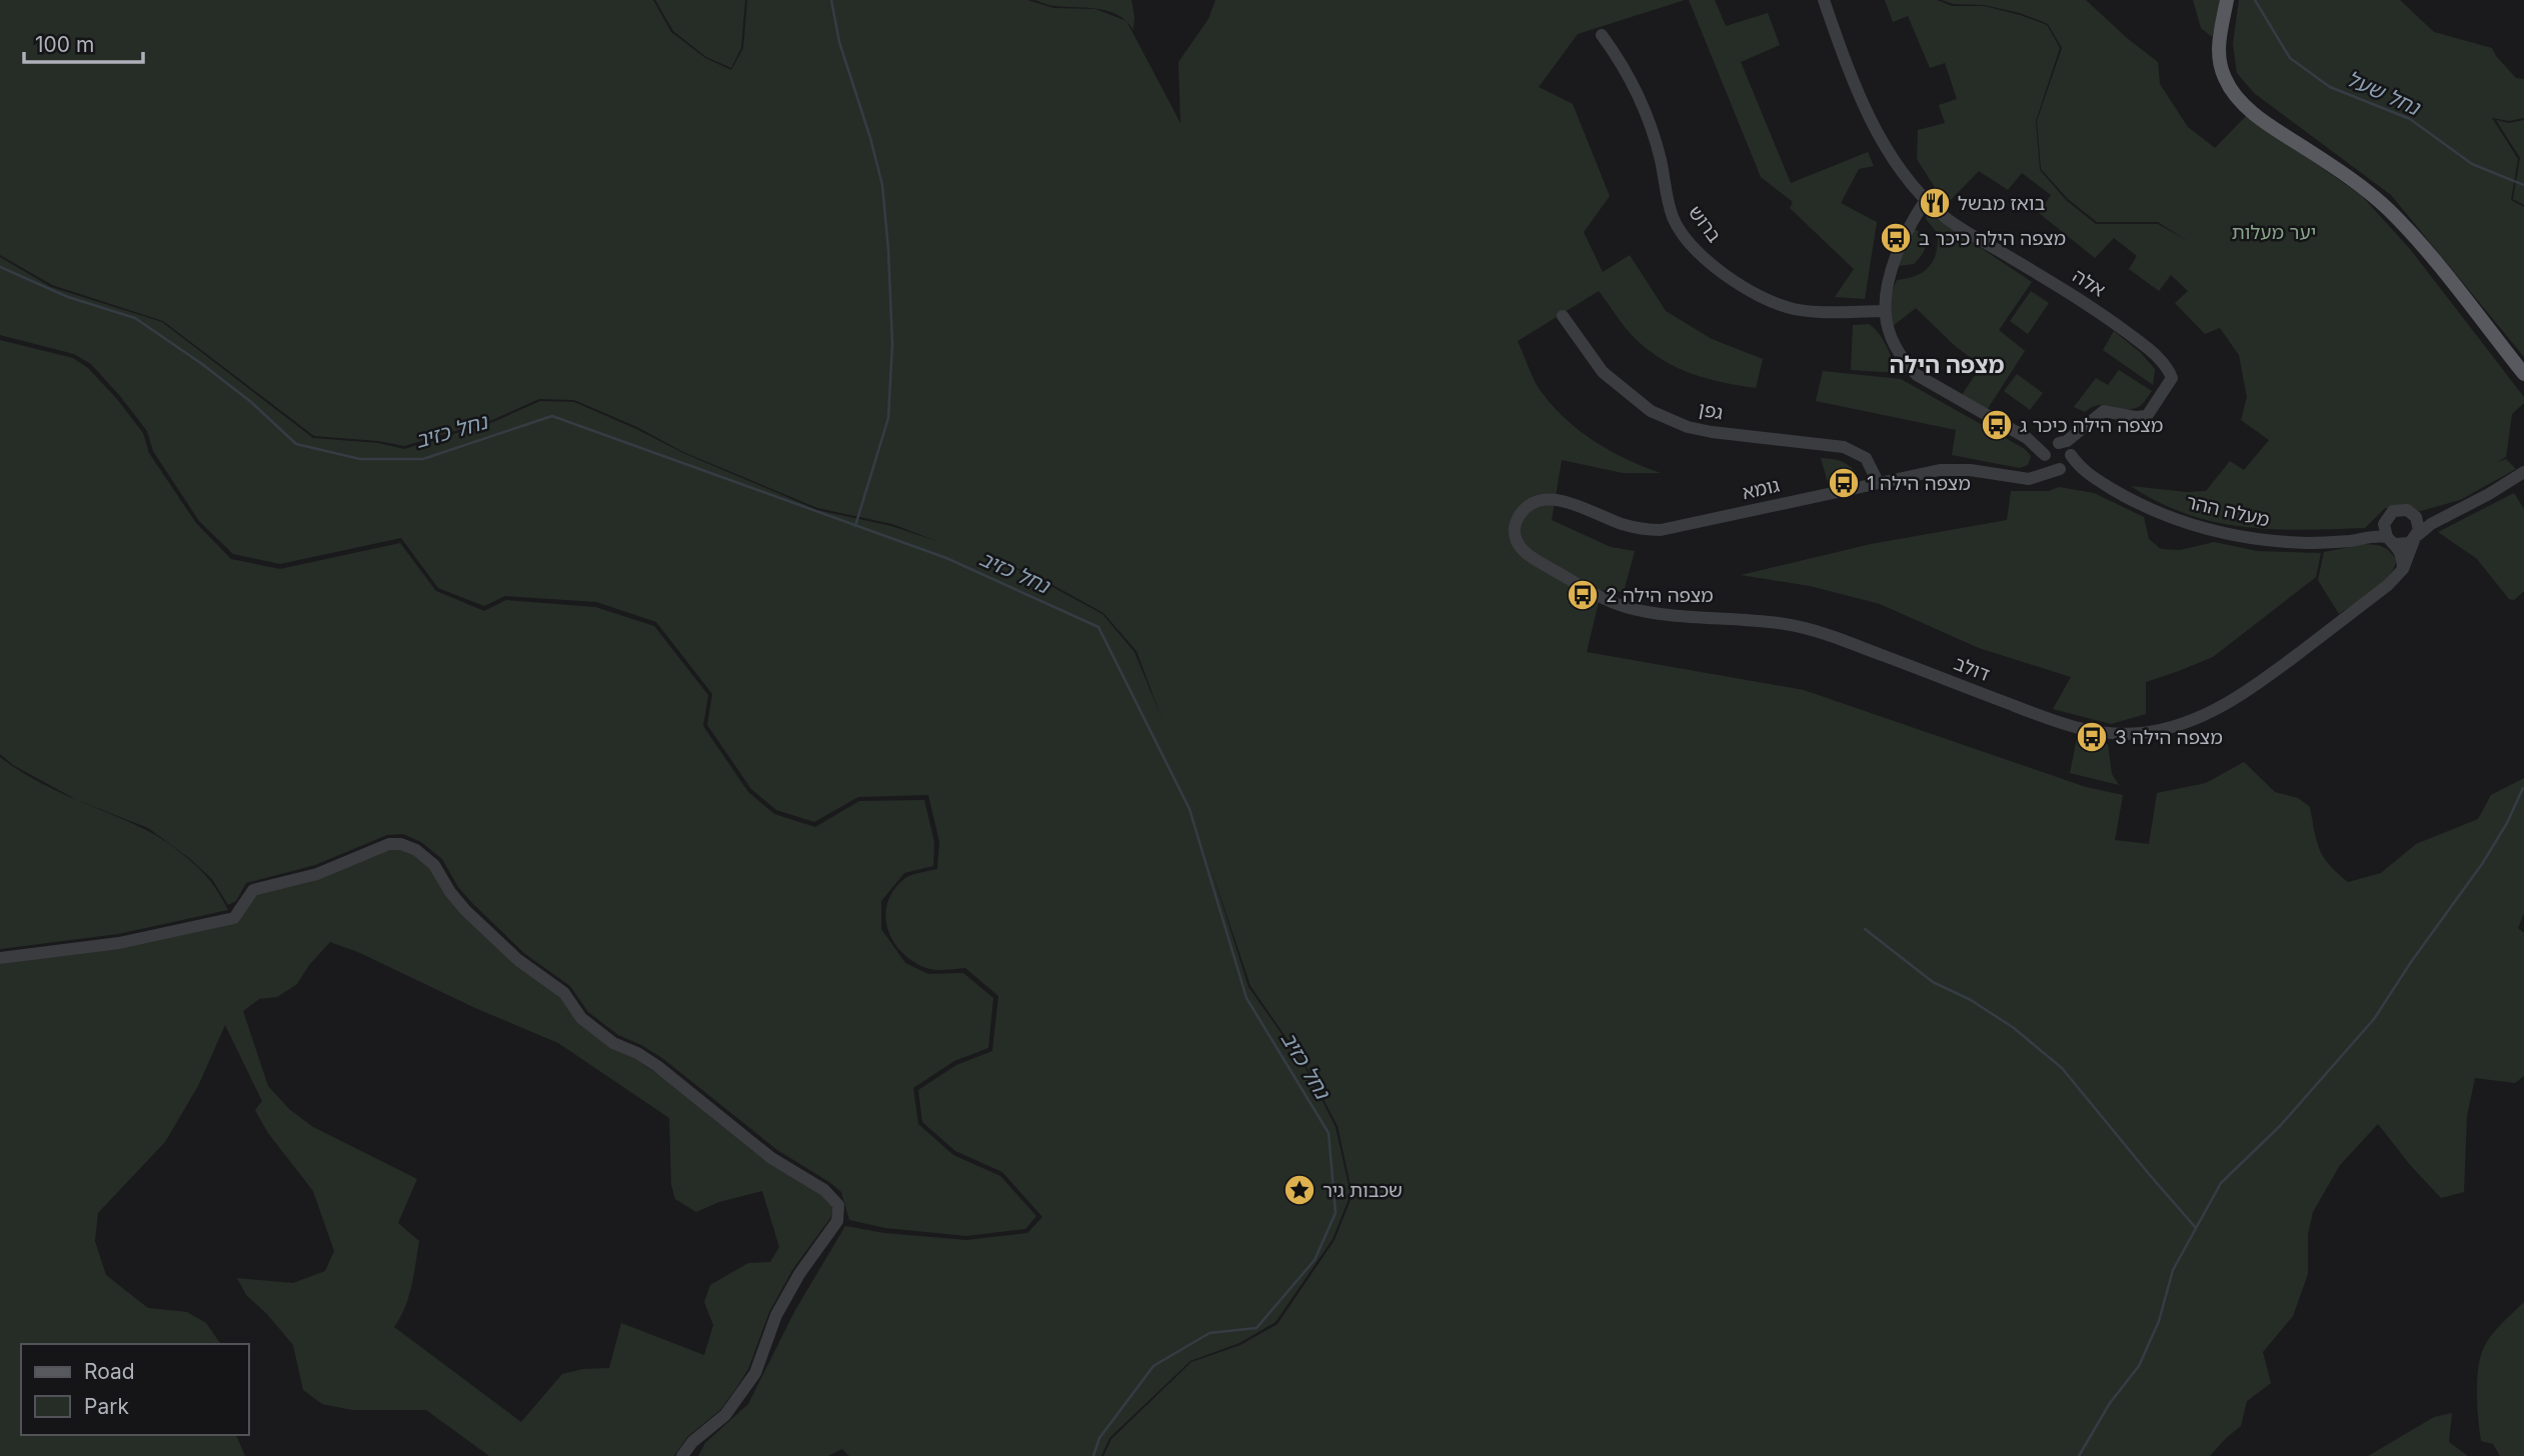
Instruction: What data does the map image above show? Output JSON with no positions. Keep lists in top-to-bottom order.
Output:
{
  "streets": {
    "street": [
      "ברוש",
      "אלה",
      "גפן",
      "גומא",
      "מעלה ההר",
      "דולב"
    ]
  },
  "crossings": [
    ["אלה", "מעלה ההר"],
    ["גפן", "גומא"],
    ["גומא", "דולב"],
    ["מעלה ההר", "דולב"]
  ],
  "districts": ["מצפה הילה"],
  "water": ["נחל שעל", "נחל כזיב"],
  "parks": ["יער מעלות"],
  "places": {
    "restaurant": ["בואז מבשל"],
    "bus stop": [
      "מצפה הילה כיכר ב",
      "מצפה הילה כיכר ג",
      "מצפה הילה 1",
      "מצפה הילה 2",
      "מצפה הילה 3"
    ],
    "place": ["שכבות גיר"]
  },
  "legend": ["Road", "Park"],
  "scale_bar": "100 m"
}
